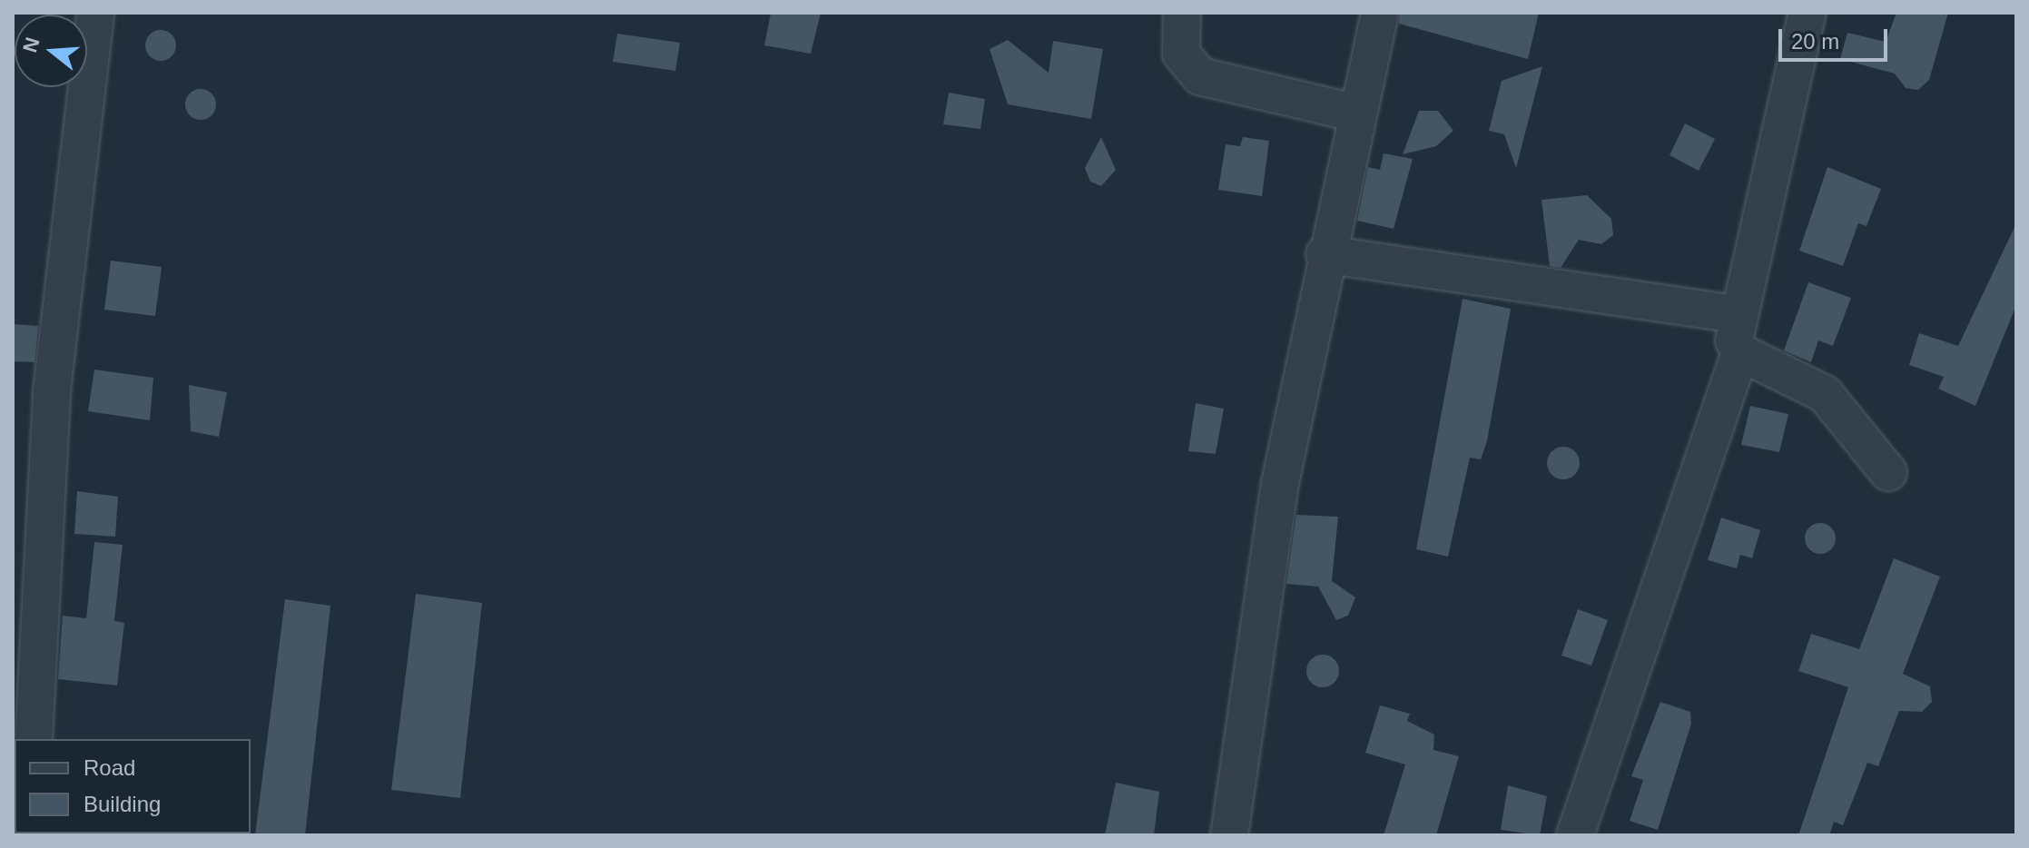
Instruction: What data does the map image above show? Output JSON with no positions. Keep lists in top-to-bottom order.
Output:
{
  "legend": ["Road", "Building"],
  "scale_bar": "20 m",
  "north": "left"
}
